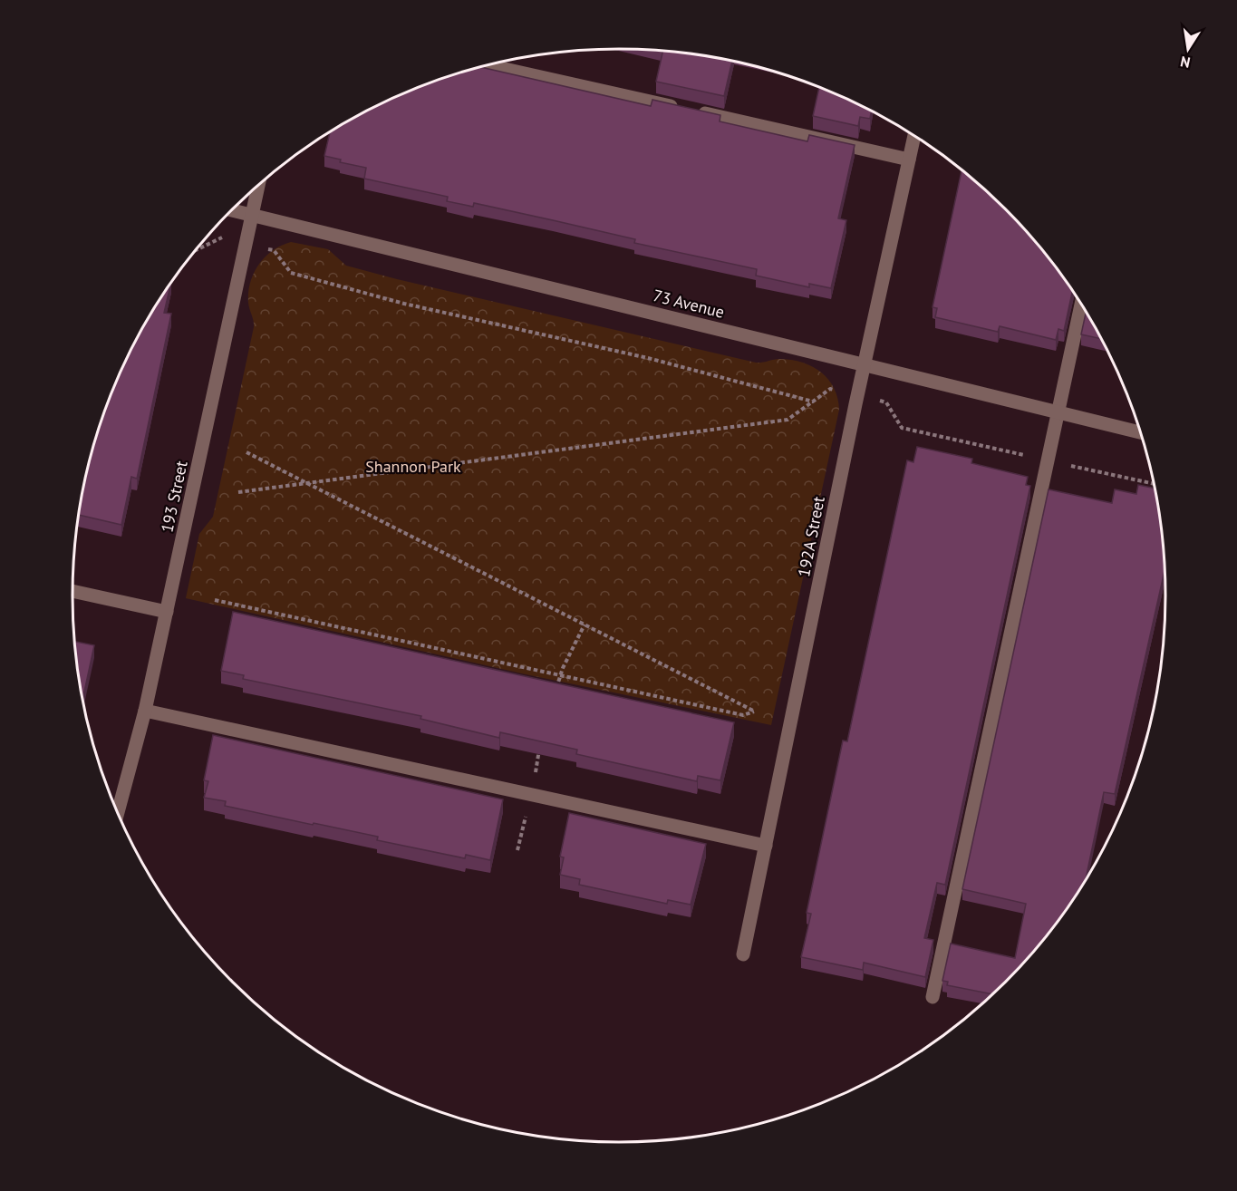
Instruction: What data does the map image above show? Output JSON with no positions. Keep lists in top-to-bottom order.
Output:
{
  "streets": {
    "street": ["73 Avenue", "193 Street", "192A Street"]
  },
  "crossings": [
    ["73 Avenue", "193 Street"],
    ["73 Avenue", "192A Street"]
  ],
  "parks": ["Shannon Park"],
  "north": "bottom"
}
